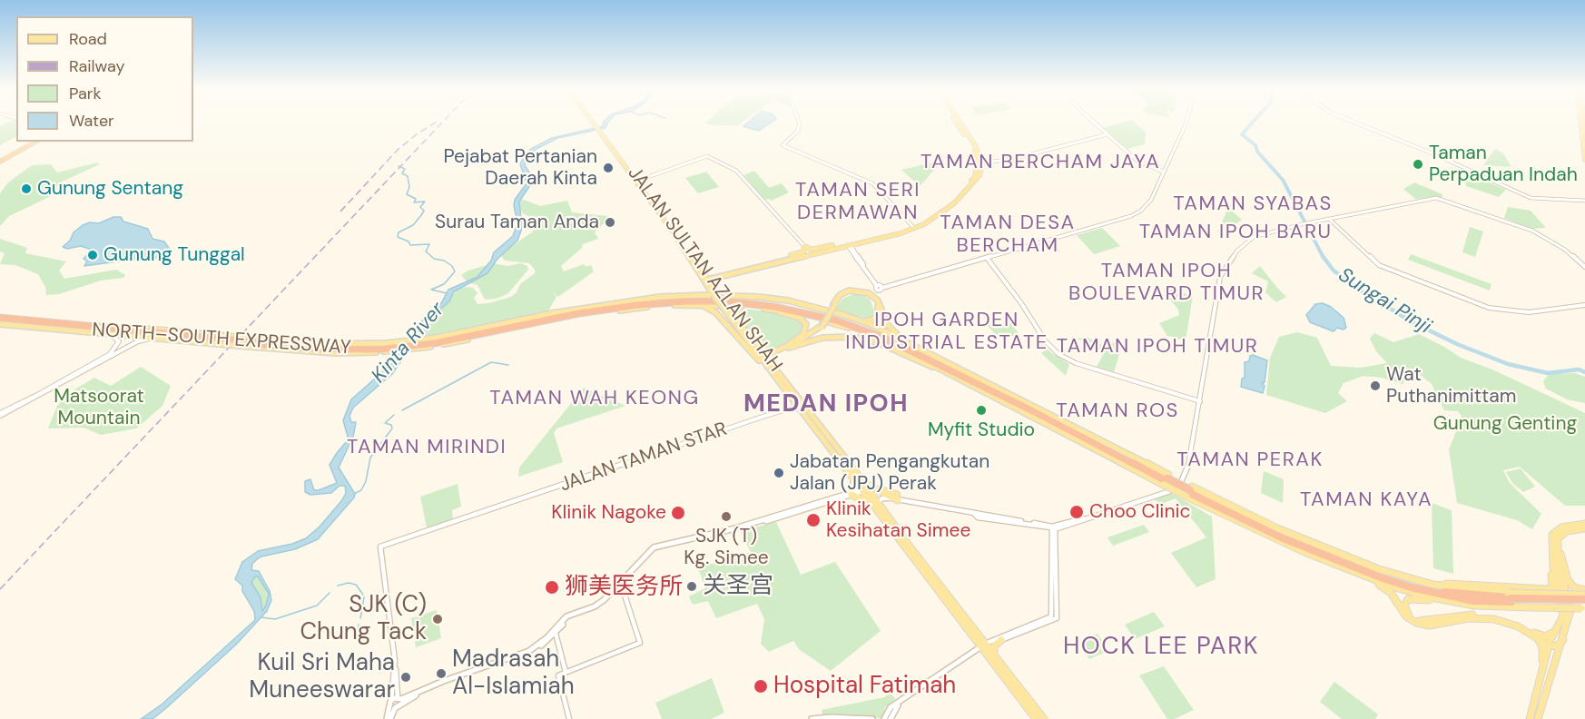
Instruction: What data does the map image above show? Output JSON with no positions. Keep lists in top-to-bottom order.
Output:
{
  "streets": {
    "highway": ["NORTH–SOUTH EXPRESSWAY"],
    "main road": ["JALAN SULTAN AZLAN SHAH"],
    "street": ["JALAN TAMAN STAR"]
  },
  "crossings": [
    ["JALAN SULTAN AZLAN SHAH", "JALAN TAMAN STAR"]
  ],
  "districts": [
    "TAMAN BERCHAM JAYA",
    "TAMAN SERI DERMAWAN",
    "TAMAN SYABAS",
    "TAMAN DESA BERCHAM",
    "TAMAN IPOH BARU",
    "TAMAN IPOH BOULEVARD TIMUR",
    "IPOH GARDEN INDUSTRIAL ESTATE",
    "TAMAN IPOH TIMUR",
    "TAMAN WAH KEONG",
    "MEDAN IPOH",
    "TAMAN ROS",
    "TAMAN MIRINDI",
    "TAMAN PERAK",
    "TAMAN KAYA",
    "HOCK LEE PARK"
  ],
  "water": ["Sungai Pinji", "Kinta River"],
  "parks": ["Matsoorat Mountain", "Gunung Genting"],
  "places": [
    "Taman Perpaduan Indah",
    "Pejabat Pertanian Daerah Kinta",
    "Gunung Sentang",
    "Surau Taman Anda",
    "Gunung Tunggal",
    "Wat Puthanimittam",
    "Myfit Studio",
    "Jabatan Pengangkutan Jalan (JPJ) Perak",
    "Choo Clinic",
    "Klinik Nagoke",
    "SJK (T) Kg. Simee",
    "Klinik Kesihatan Simee",
    "关圣宫",
    "狮美医务所",
    "SJK (C) Chung Tack",
    "Madrasah Al-Islamiah",
    "Kuil Sri Maha Muneeswarar",
    "Hospital Fatimah"
  ],
  "legend": [
    "Road",
    "Railway",
    "Park",
    "Water"
  ]
}
